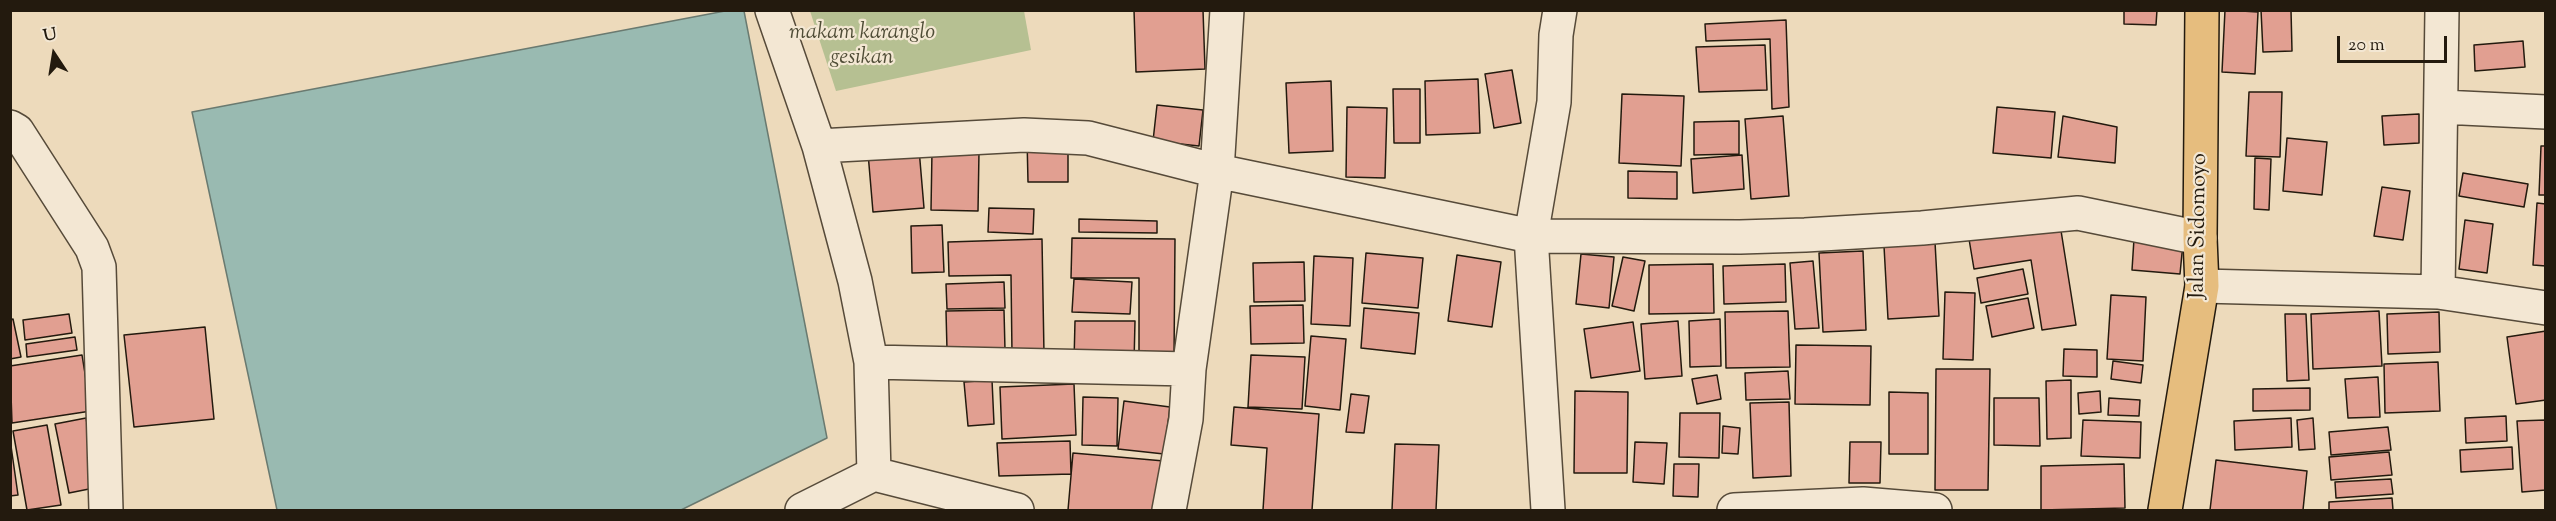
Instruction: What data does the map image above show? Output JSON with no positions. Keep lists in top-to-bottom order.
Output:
{
  "streets": {
    "main road": ["Jalan Sidomoyo"]
  },
  "parks": ["makam karanglo gesikan"],
  "scale_bar": "20 m",
  "north": "top"
}
